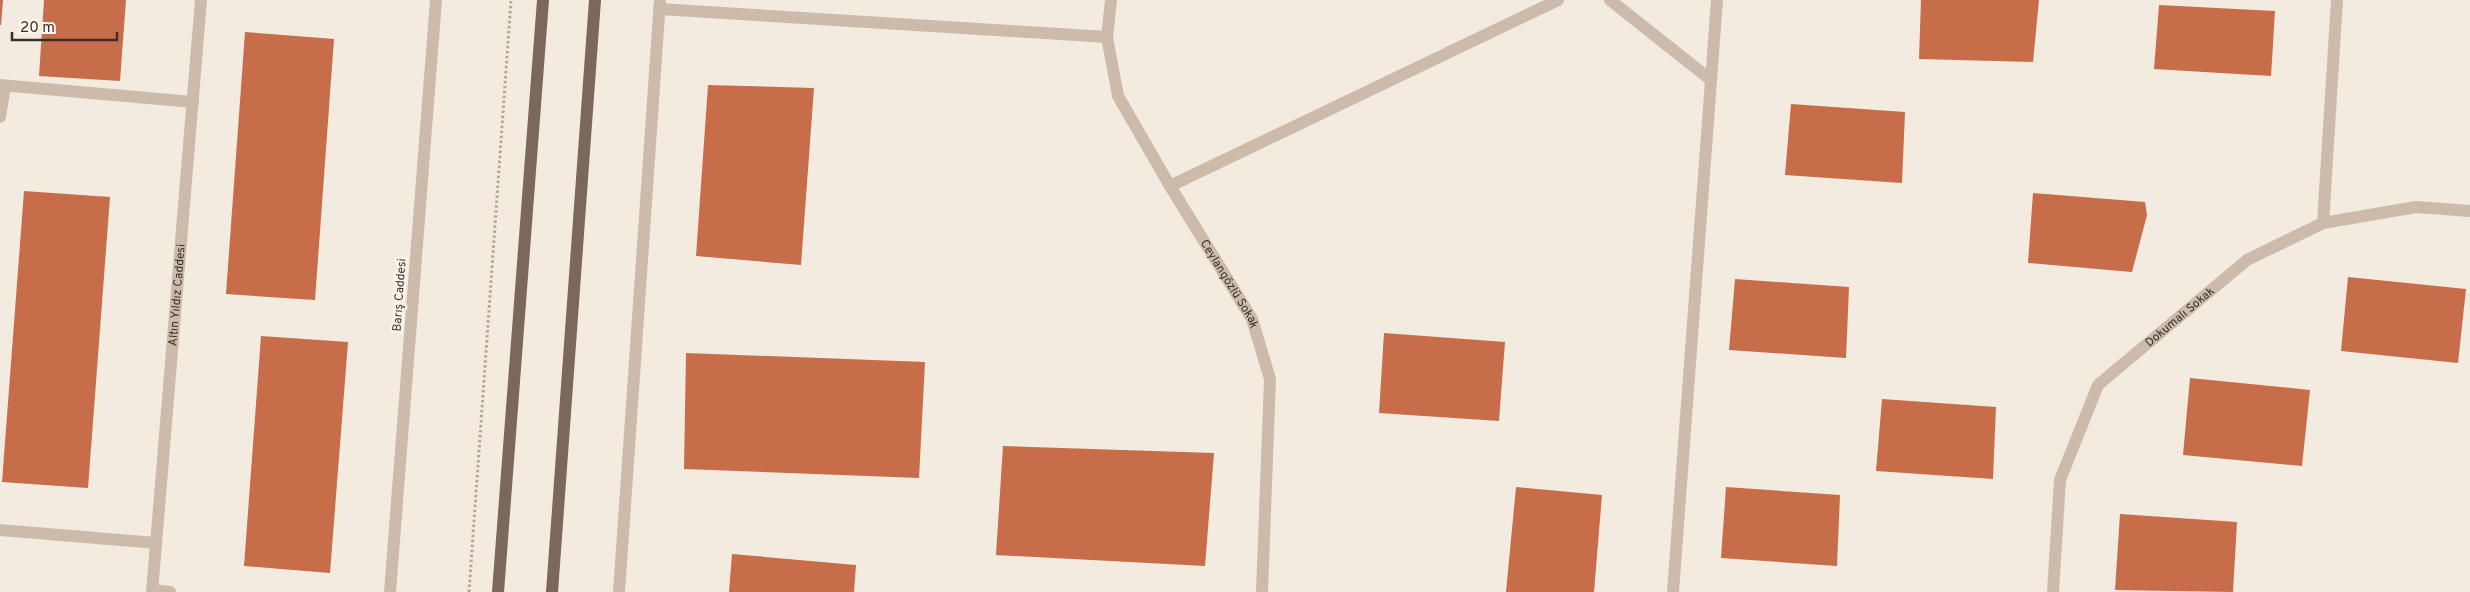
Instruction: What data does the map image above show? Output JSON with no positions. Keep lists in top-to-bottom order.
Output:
{
  "streets": {
    "street": [
      "Ceylangözlü Sokak",
      "Barış Caddesi",
      "Altın Yıldız Caddesi",
      "Dokumalı Sokak"
    ]
  },
  "scale_bar": "20 m"
}
